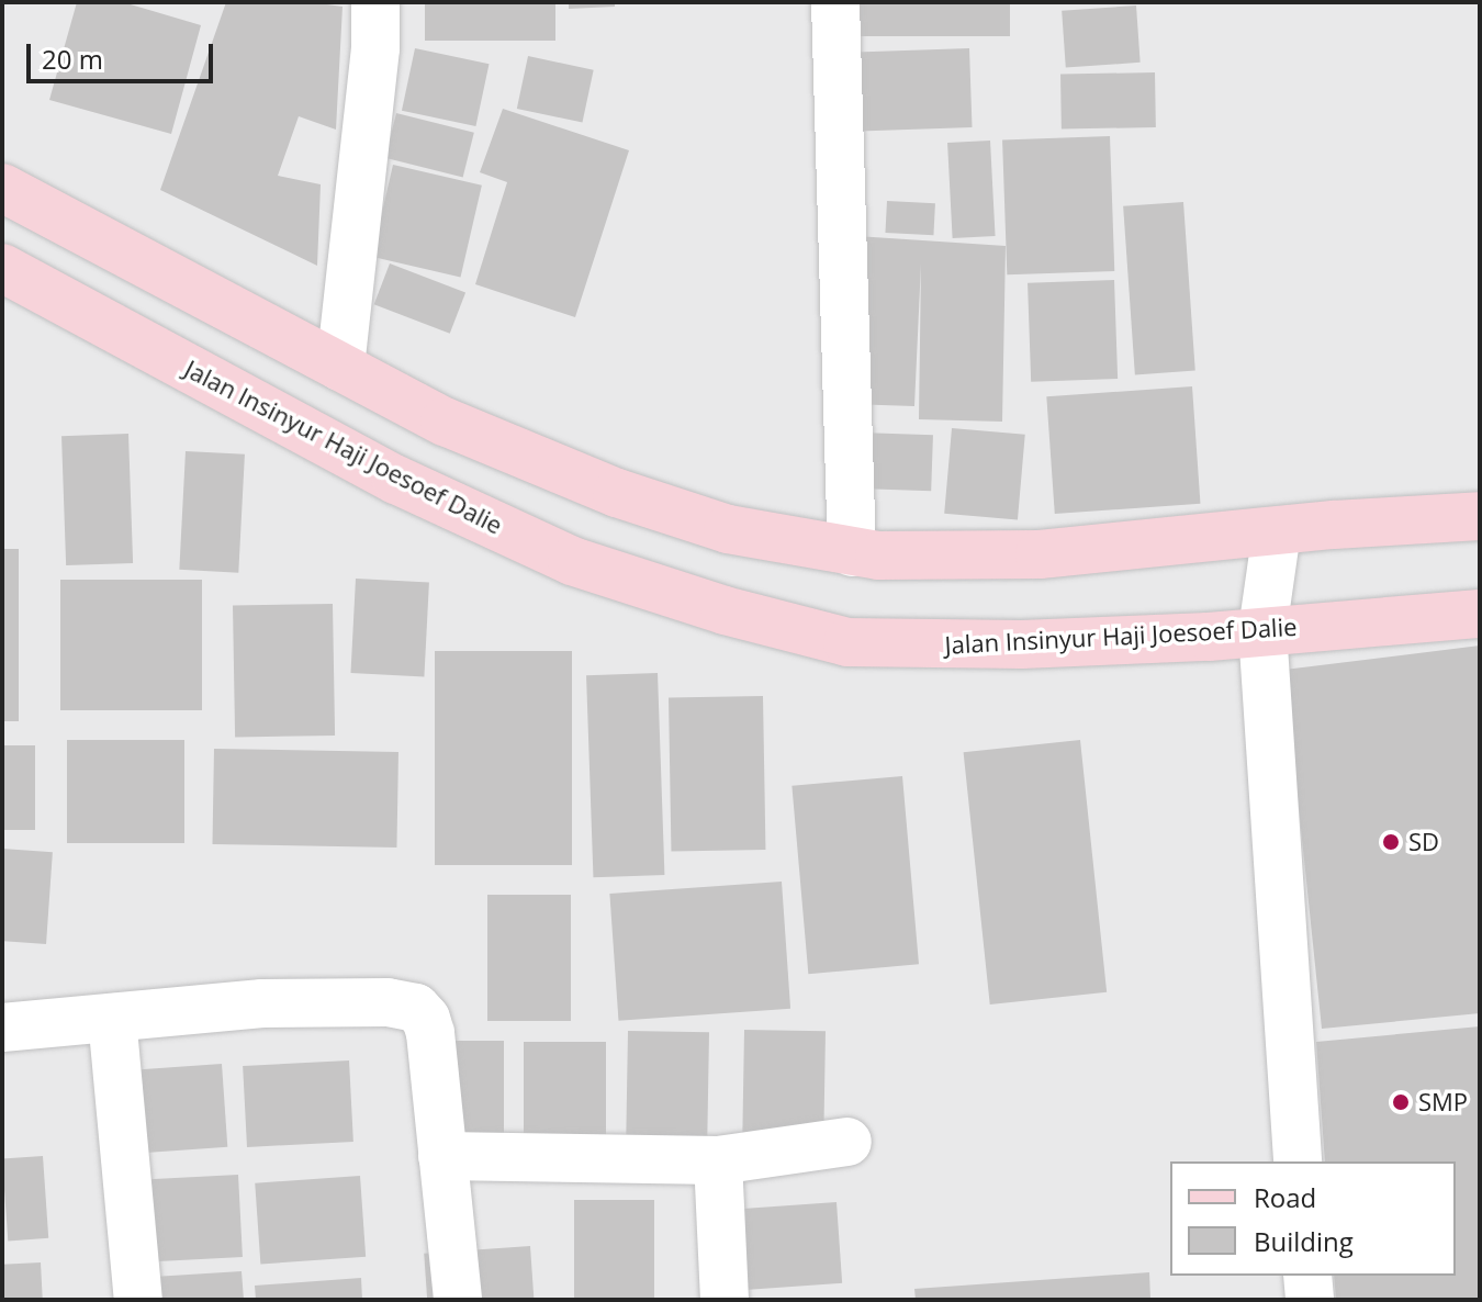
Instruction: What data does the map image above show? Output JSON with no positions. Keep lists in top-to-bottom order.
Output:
{
  "streets": {
    "main road": ["Jalan Insinyur Haji Joesoef Dalie"]
  },
  "places": ["SD", "SMP"],
  "legend": ["Road", "Building"],
  "scale_bar": "20 m"
}
